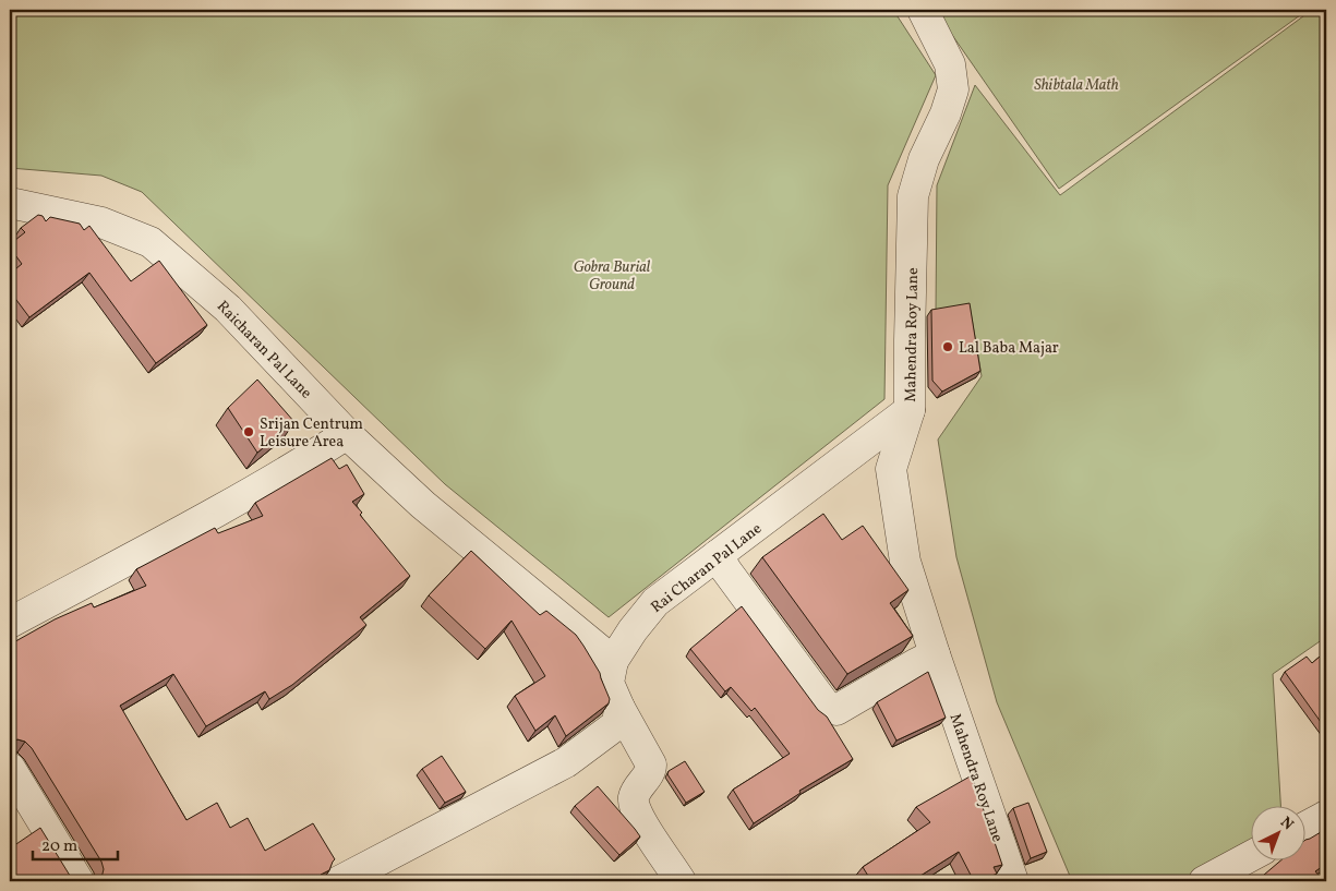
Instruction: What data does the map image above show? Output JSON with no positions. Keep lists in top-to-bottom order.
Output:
{
  "streets": {
    "street": ["Mahendra Roy Lane", "Raicharan Pal Lane", "Rai Charan Pal Lane"]
  },
  "crossings": [
    ["Mahendra Roy Lane", "Rai Charan Pal Lane"],
    ["Raicharan Pal Lane", "Rai Charan Pal Lane"]
  ],
  "parks": ["Shibtala Math", "Gobra Burial Ground"],
  "places": ["Lal Baba Majar", "Srijan Centrum Leisure Area"],
  "scale_bar": "20 m",
  "north": "top right"
}
